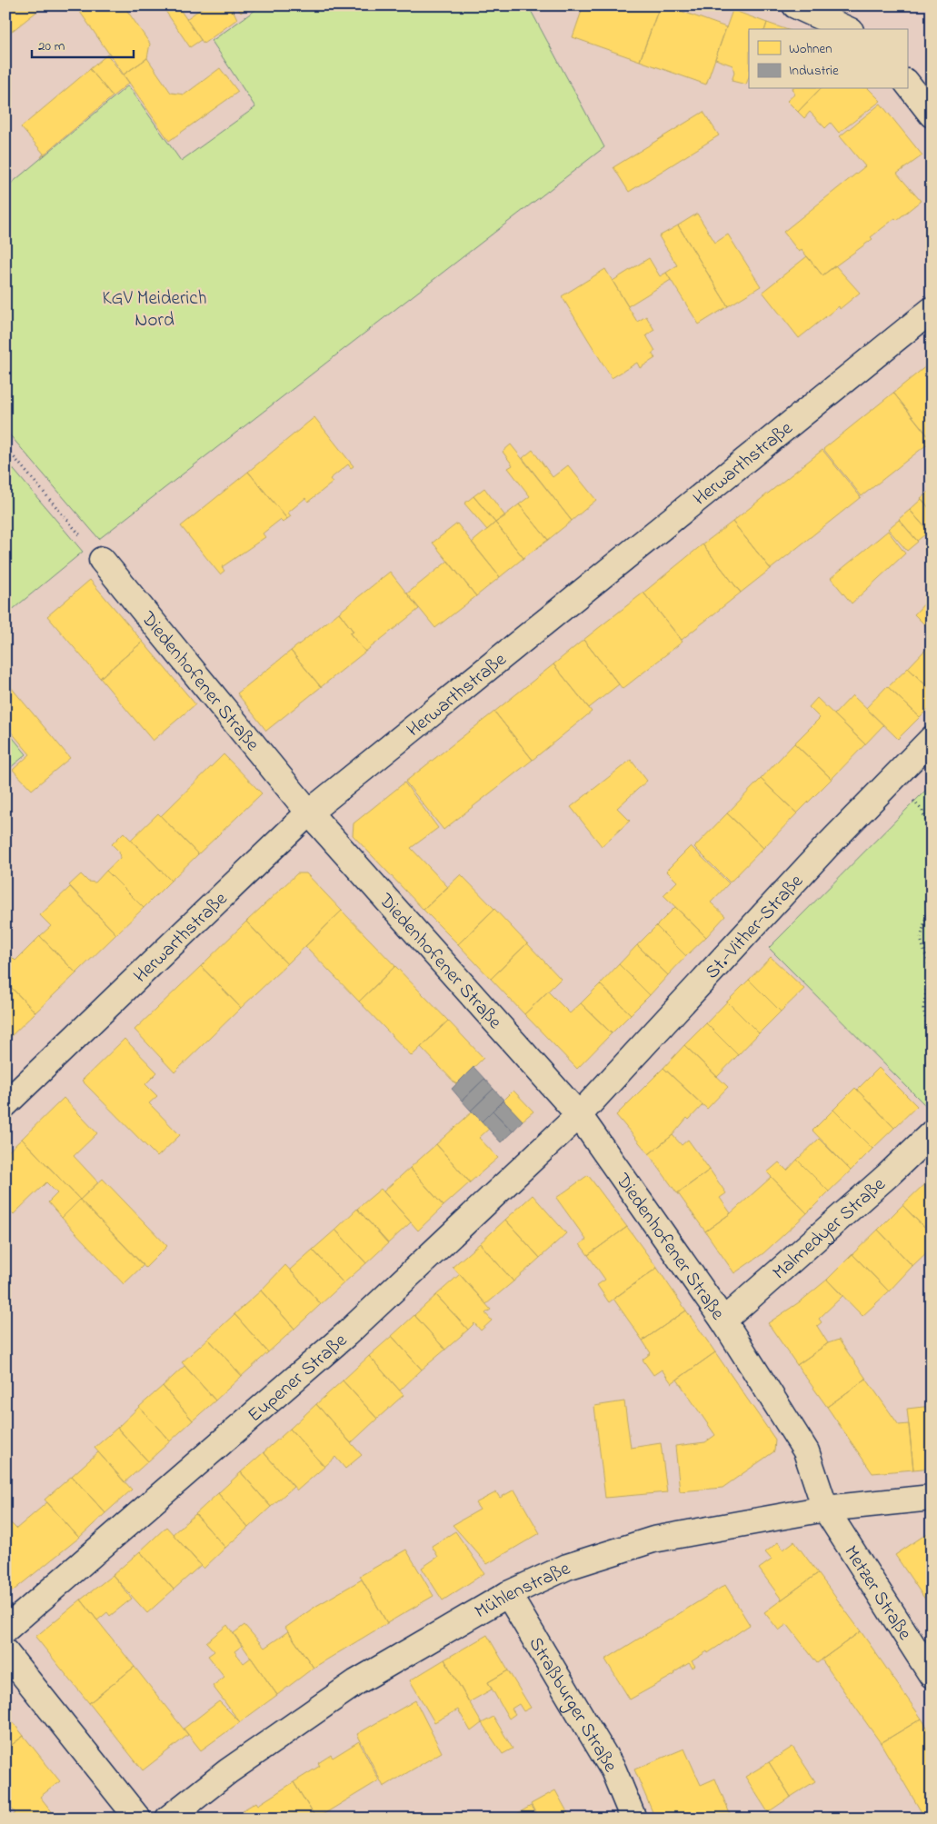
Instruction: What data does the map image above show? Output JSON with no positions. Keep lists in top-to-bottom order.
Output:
{
  "streets": {
    "street": [
      "Herwarthstraße",
      "Diedenhofener Straße",
      "St.-Vither-Straße",
      "Malmedyer Straße",
      "Eupener Straße",
      "Mühlenstraße",
      "Metzer Straße",
      "Straßburger Straße"
    ]
  },
  "crossings": [
    ["Herwarthstraße", "Diedenhofener Straße"],
    ["Diedenhofener Straße", "St.-Vither-Straße"],
    ["Diedenhofener Straße", "Malmedyer Straße"],
    ["Diedenhofener Straße", "Eupener Straße"],
    ["Diedenhofener Straße", "Mühlenstraße"],
    ["Diedenhofener Straße", "Metzer Straße"],
    ["St.-Vither-Straße", "Eupener Straße"],
    ["Mühlenstraße", "Metzer Straße"],
    ["Mühlenstraße", "Straßburger Straße"]
  ],
  "parks": ["KGV Meiderich Nord"],
  "legend": ["Wohnen", "Industrie"],
  "scale_bar": "20 m"
}
